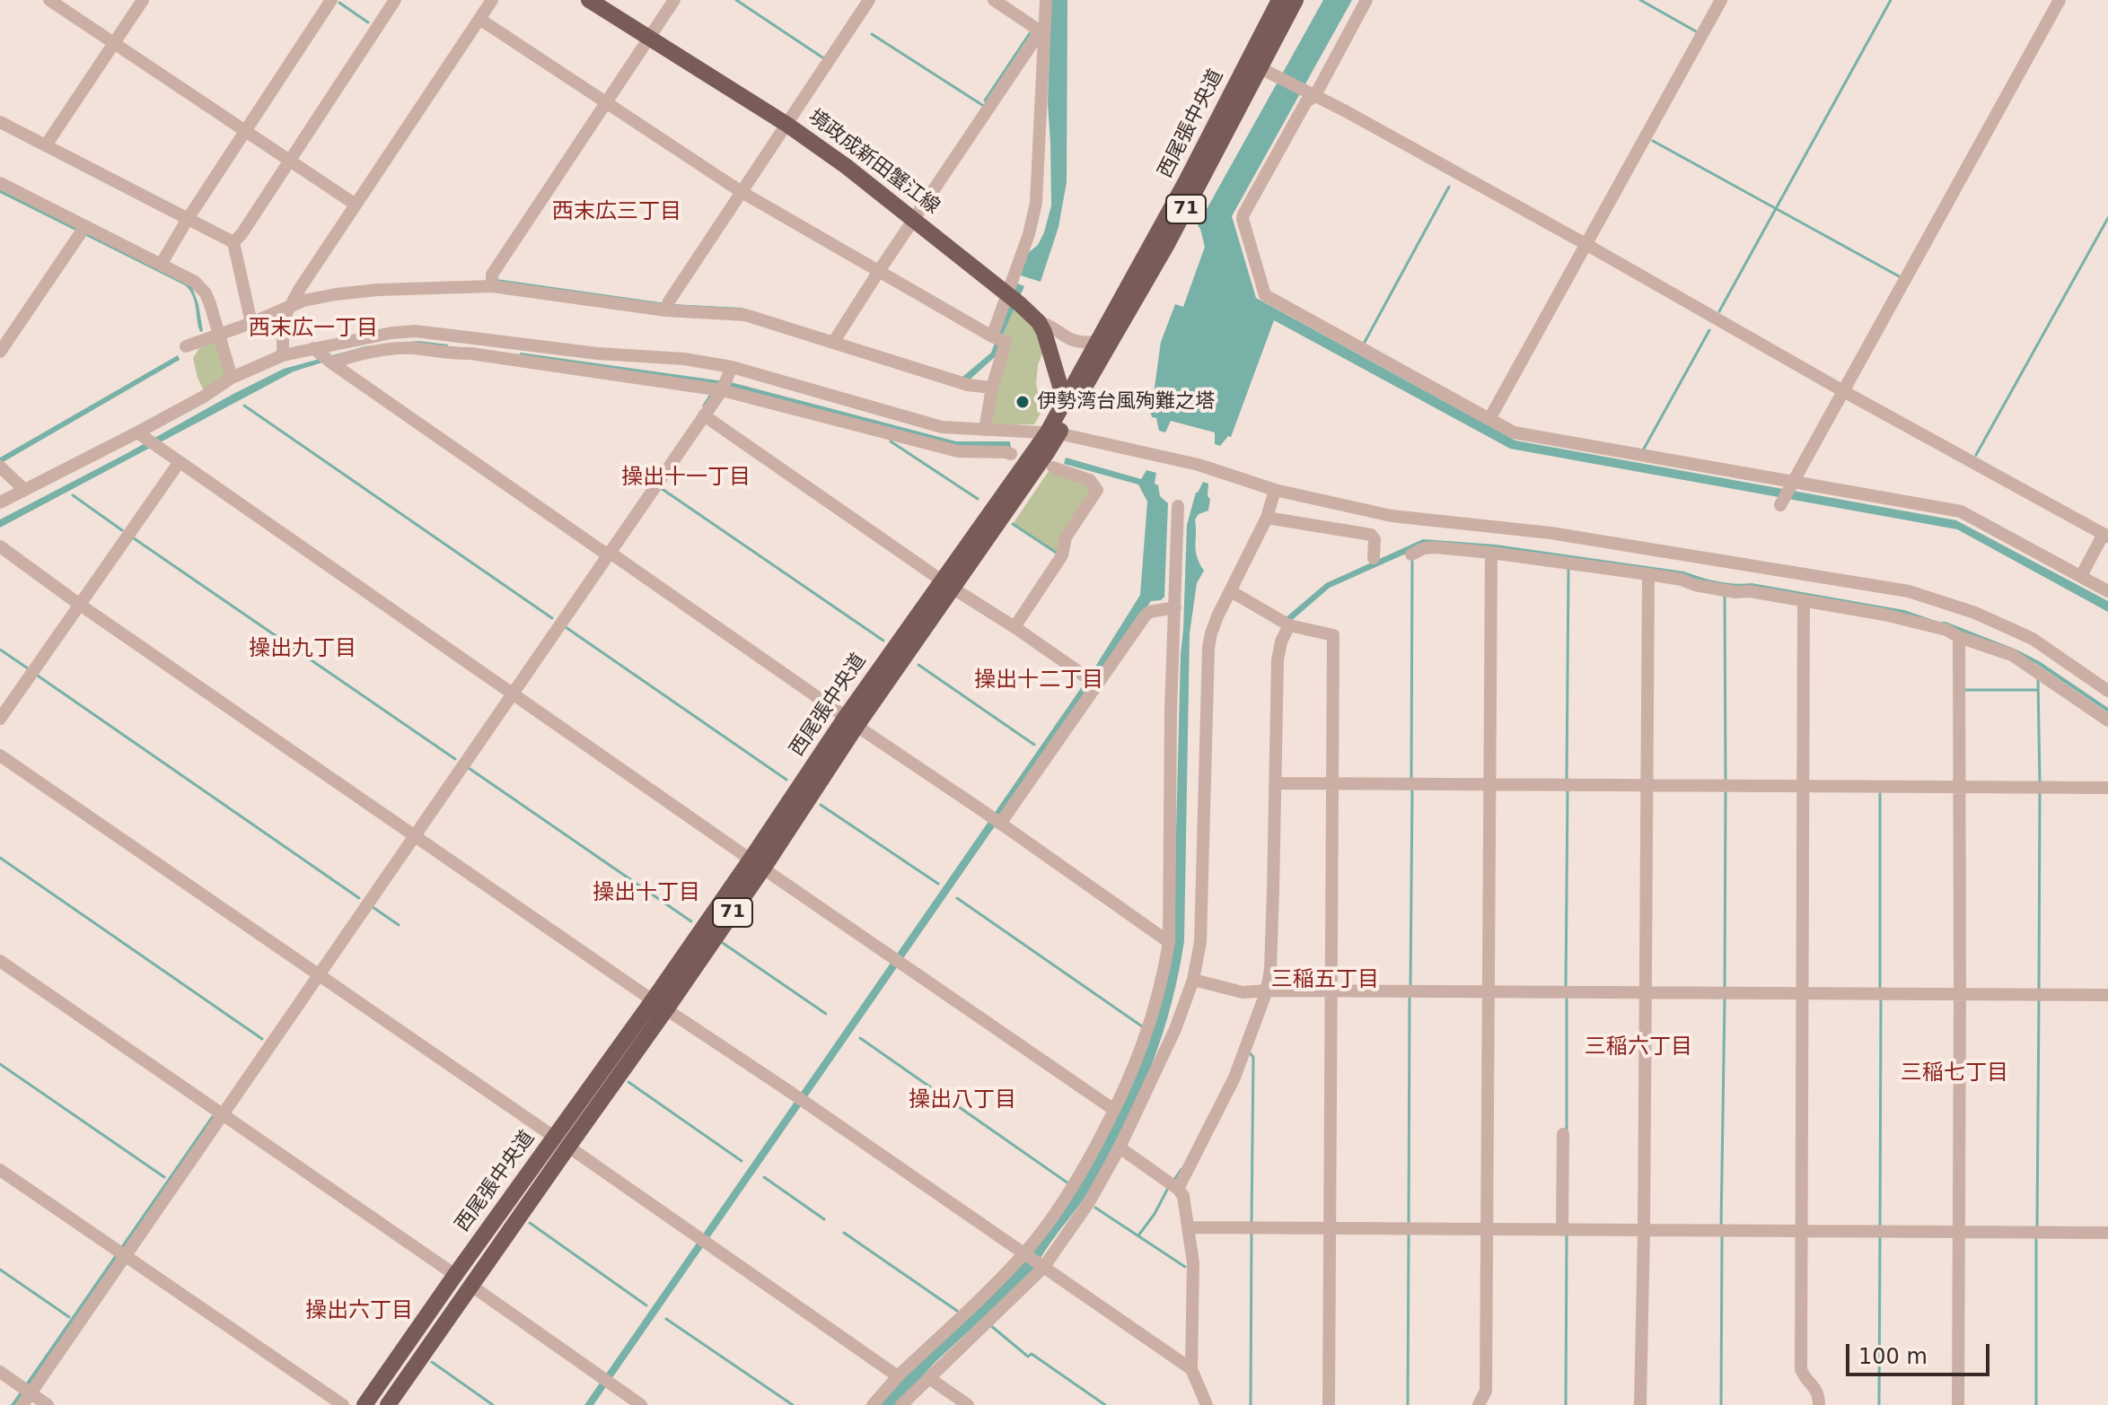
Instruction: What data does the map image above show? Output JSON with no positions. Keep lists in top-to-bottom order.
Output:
{
  "streets": {
    "main road": ["西尾張中央道", "境政成新田蟹江線", "71"]
  },
  "crossings": [
    ["西尾張中央道", "境政成新田蟹江線"]
  ],
  "districts": [
    "西末広三丁目",
    "西末広一丁目",
    "操出十一丁目",
    "操出九丁目",
    "操出十二丁目",
    "操出十丁目",
    "三稲五丁目",
    "三稲六丁目",
    "三稲七丁目",
    "操出八丁目",
    "操出六丁目"
  ],
  "places": ["伊勢湾台風殉難之塔"],
  "scale_bar": "100 m"
}
